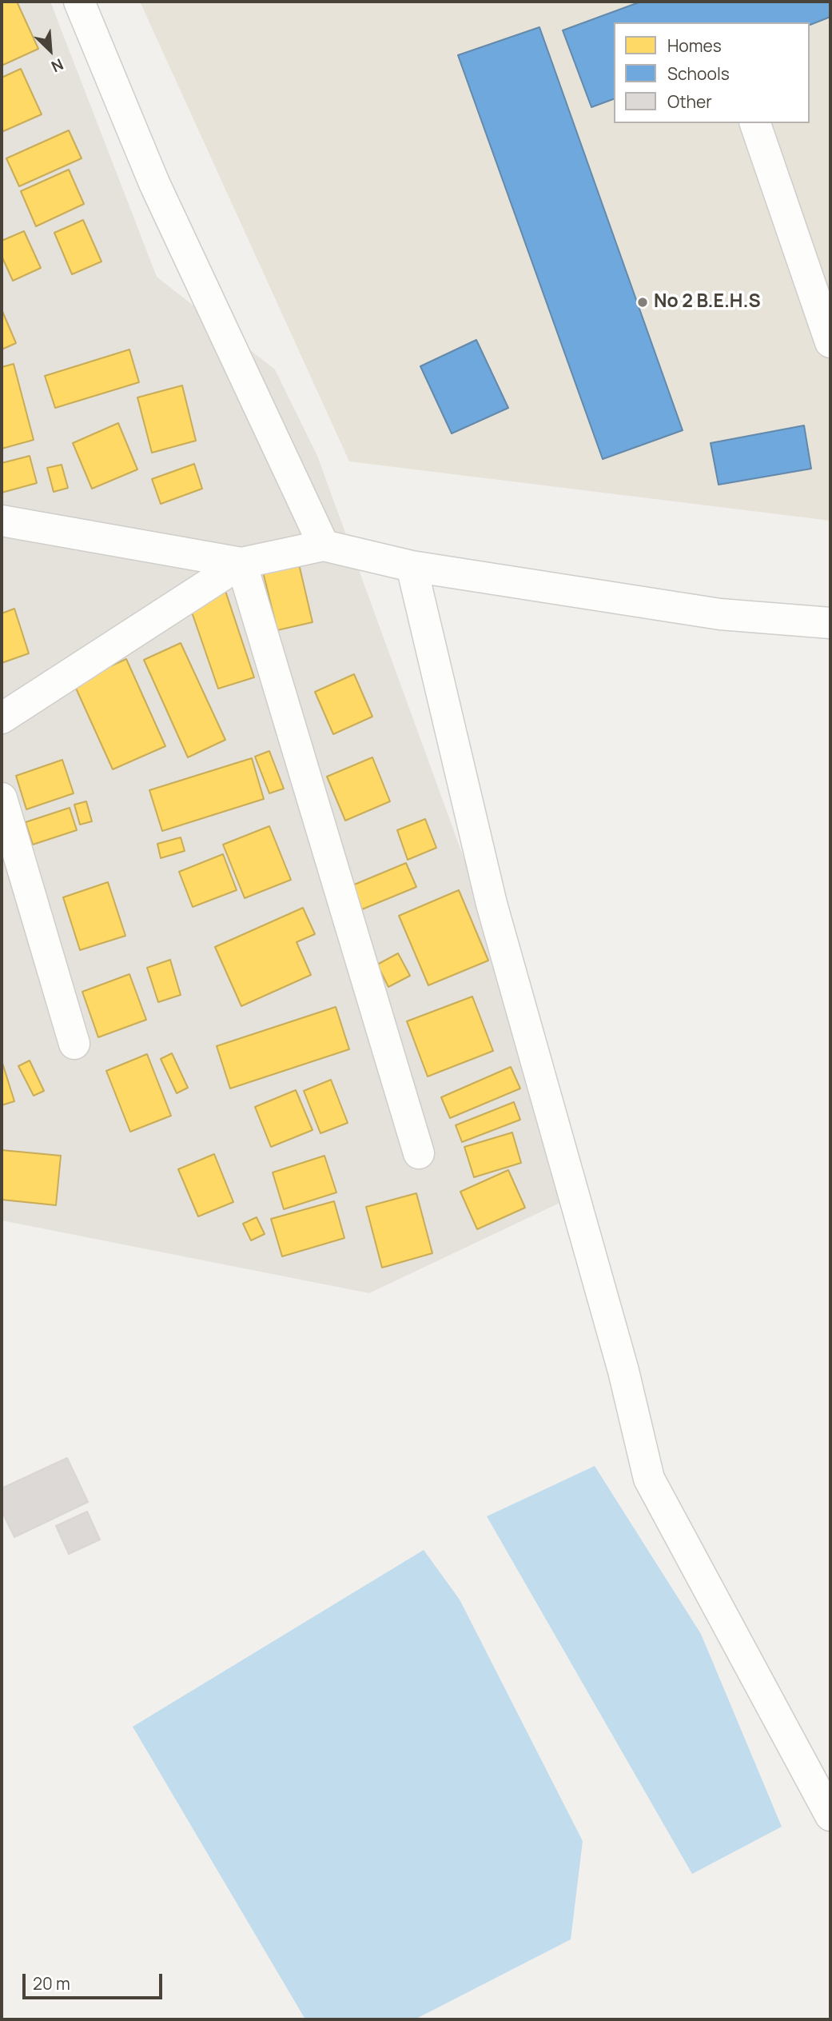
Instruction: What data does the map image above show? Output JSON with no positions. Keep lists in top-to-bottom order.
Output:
{
  "places": ["No 2 B.E.H.S"],
  "legend": ["Homes", "Schools", "Other"],
  "scale_bar": "20 m",
  "north": "bottom right"
}
